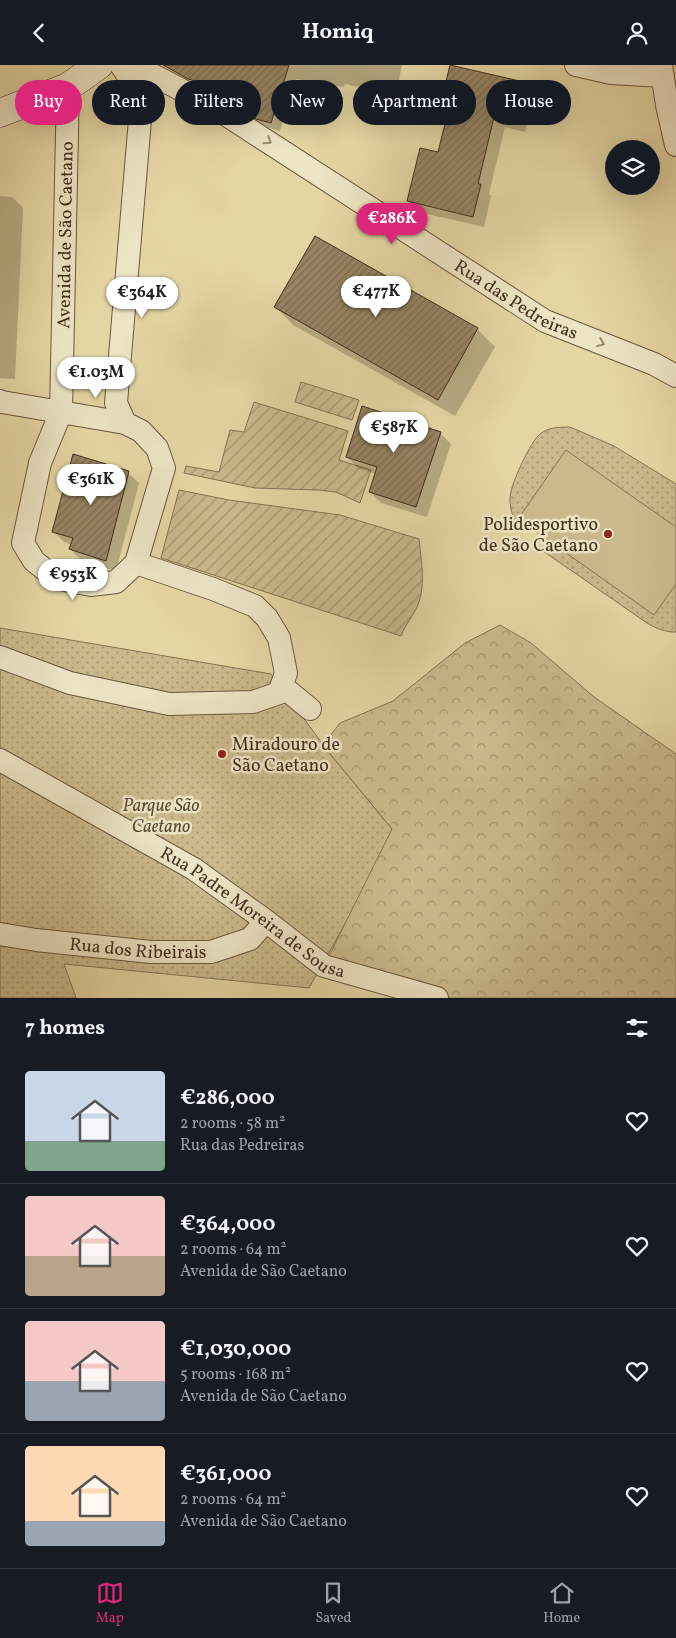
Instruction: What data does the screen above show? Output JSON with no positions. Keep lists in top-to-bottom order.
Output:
{
  "streets": {
    "street": [
      "Avenida de São Caetano",
      "Rua das Pedreiras",
      "Rua Padre Moreira de Sousa",
      "Rua dos Ribeirais"
    ]
  },
  "crossings": [
    ["Rua Padre Moreira de Sousa", "Rua dos Ribeirais"]
  ],
  "one_way": ["Rua das Pedreiras"],
  "parks": ["Parque São Caetano"],
  "places": ["Polidesportivo de São Caetano", "Miradouro de São Caetano"],
  "page": {
    "header": "Homiq",
    "chip": [
      "Buy",
      "Rent",
      "Filters",
      "New",
      "Apartment",
      "House"
    ],
    "price": [
      "€286K",
      "€477K",
      "€364K",
      "€1.03M",
      "€587K",
      "€361K",
      "€953K"
    ],
    "heading": "7 homes",
    "list": [
      {
        "name": "€286,000",
        "note": "2 rooms · 58 m² · Rua das Pedreiras"
      },
      {
        "name": "€364,000",
        "note": "2 rooms · 64 m² · Avenida de São Caetano"
      },
      {
        "name": "€1,030,000",
        "note": "5 rooms · 168 m² · Avenida de São Caetano"
      },
      {
        "name": "€361,000",
        "note": "2 rooms · 64 m² · Avenida de São Caetano"
      }
    ],
    "tabs": ["Map", "Saved", "Home"]
  }
}
